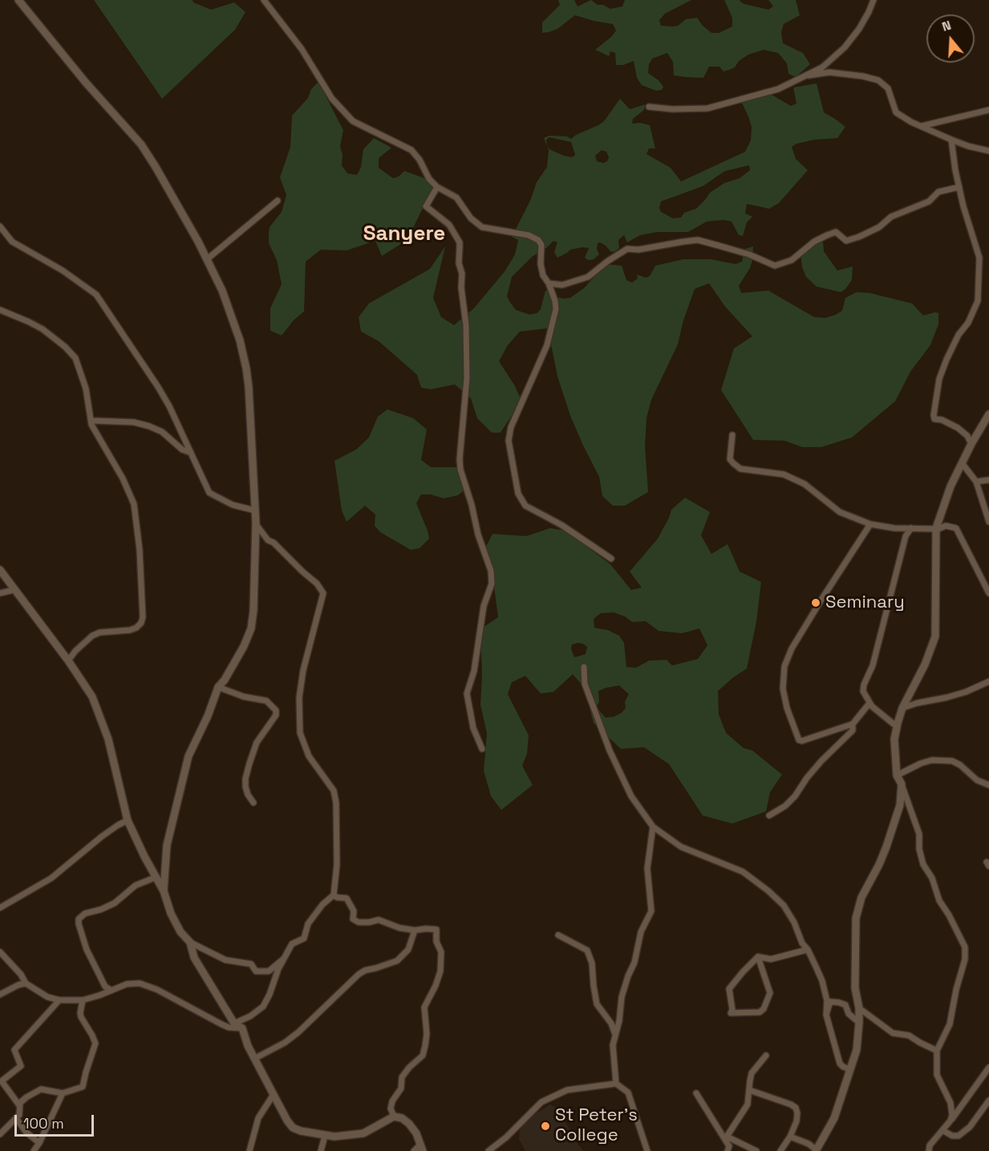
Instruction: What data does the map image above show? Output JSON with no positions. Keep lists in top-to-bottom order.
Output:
{
  "districts": ["Sanyere"],
  "places": ["Seminary", "St Peter's College"],
  "scale_bar": "100 m",
  "north": "top"
}
